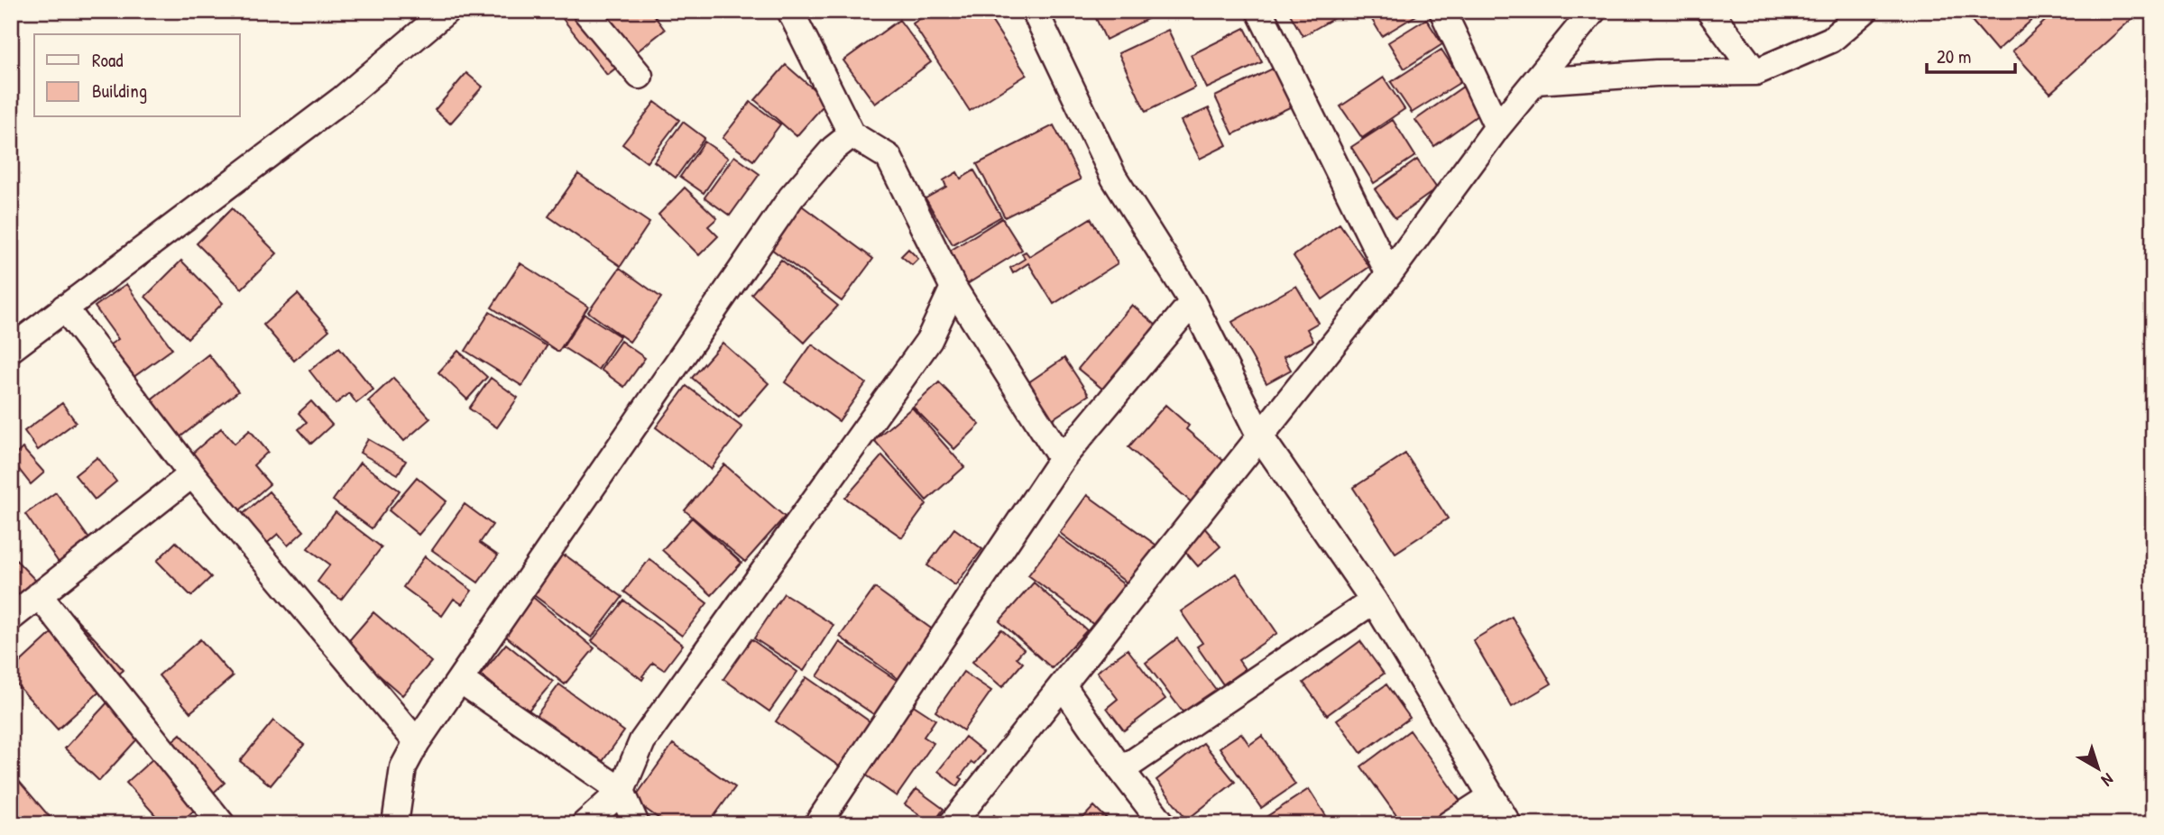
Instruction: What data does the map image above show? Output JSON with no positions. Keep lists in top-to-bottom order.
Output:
{
  "legend": ["Road", "Building"],
  "scale_bar": "20 m",
  "north": "bottom right"
}
